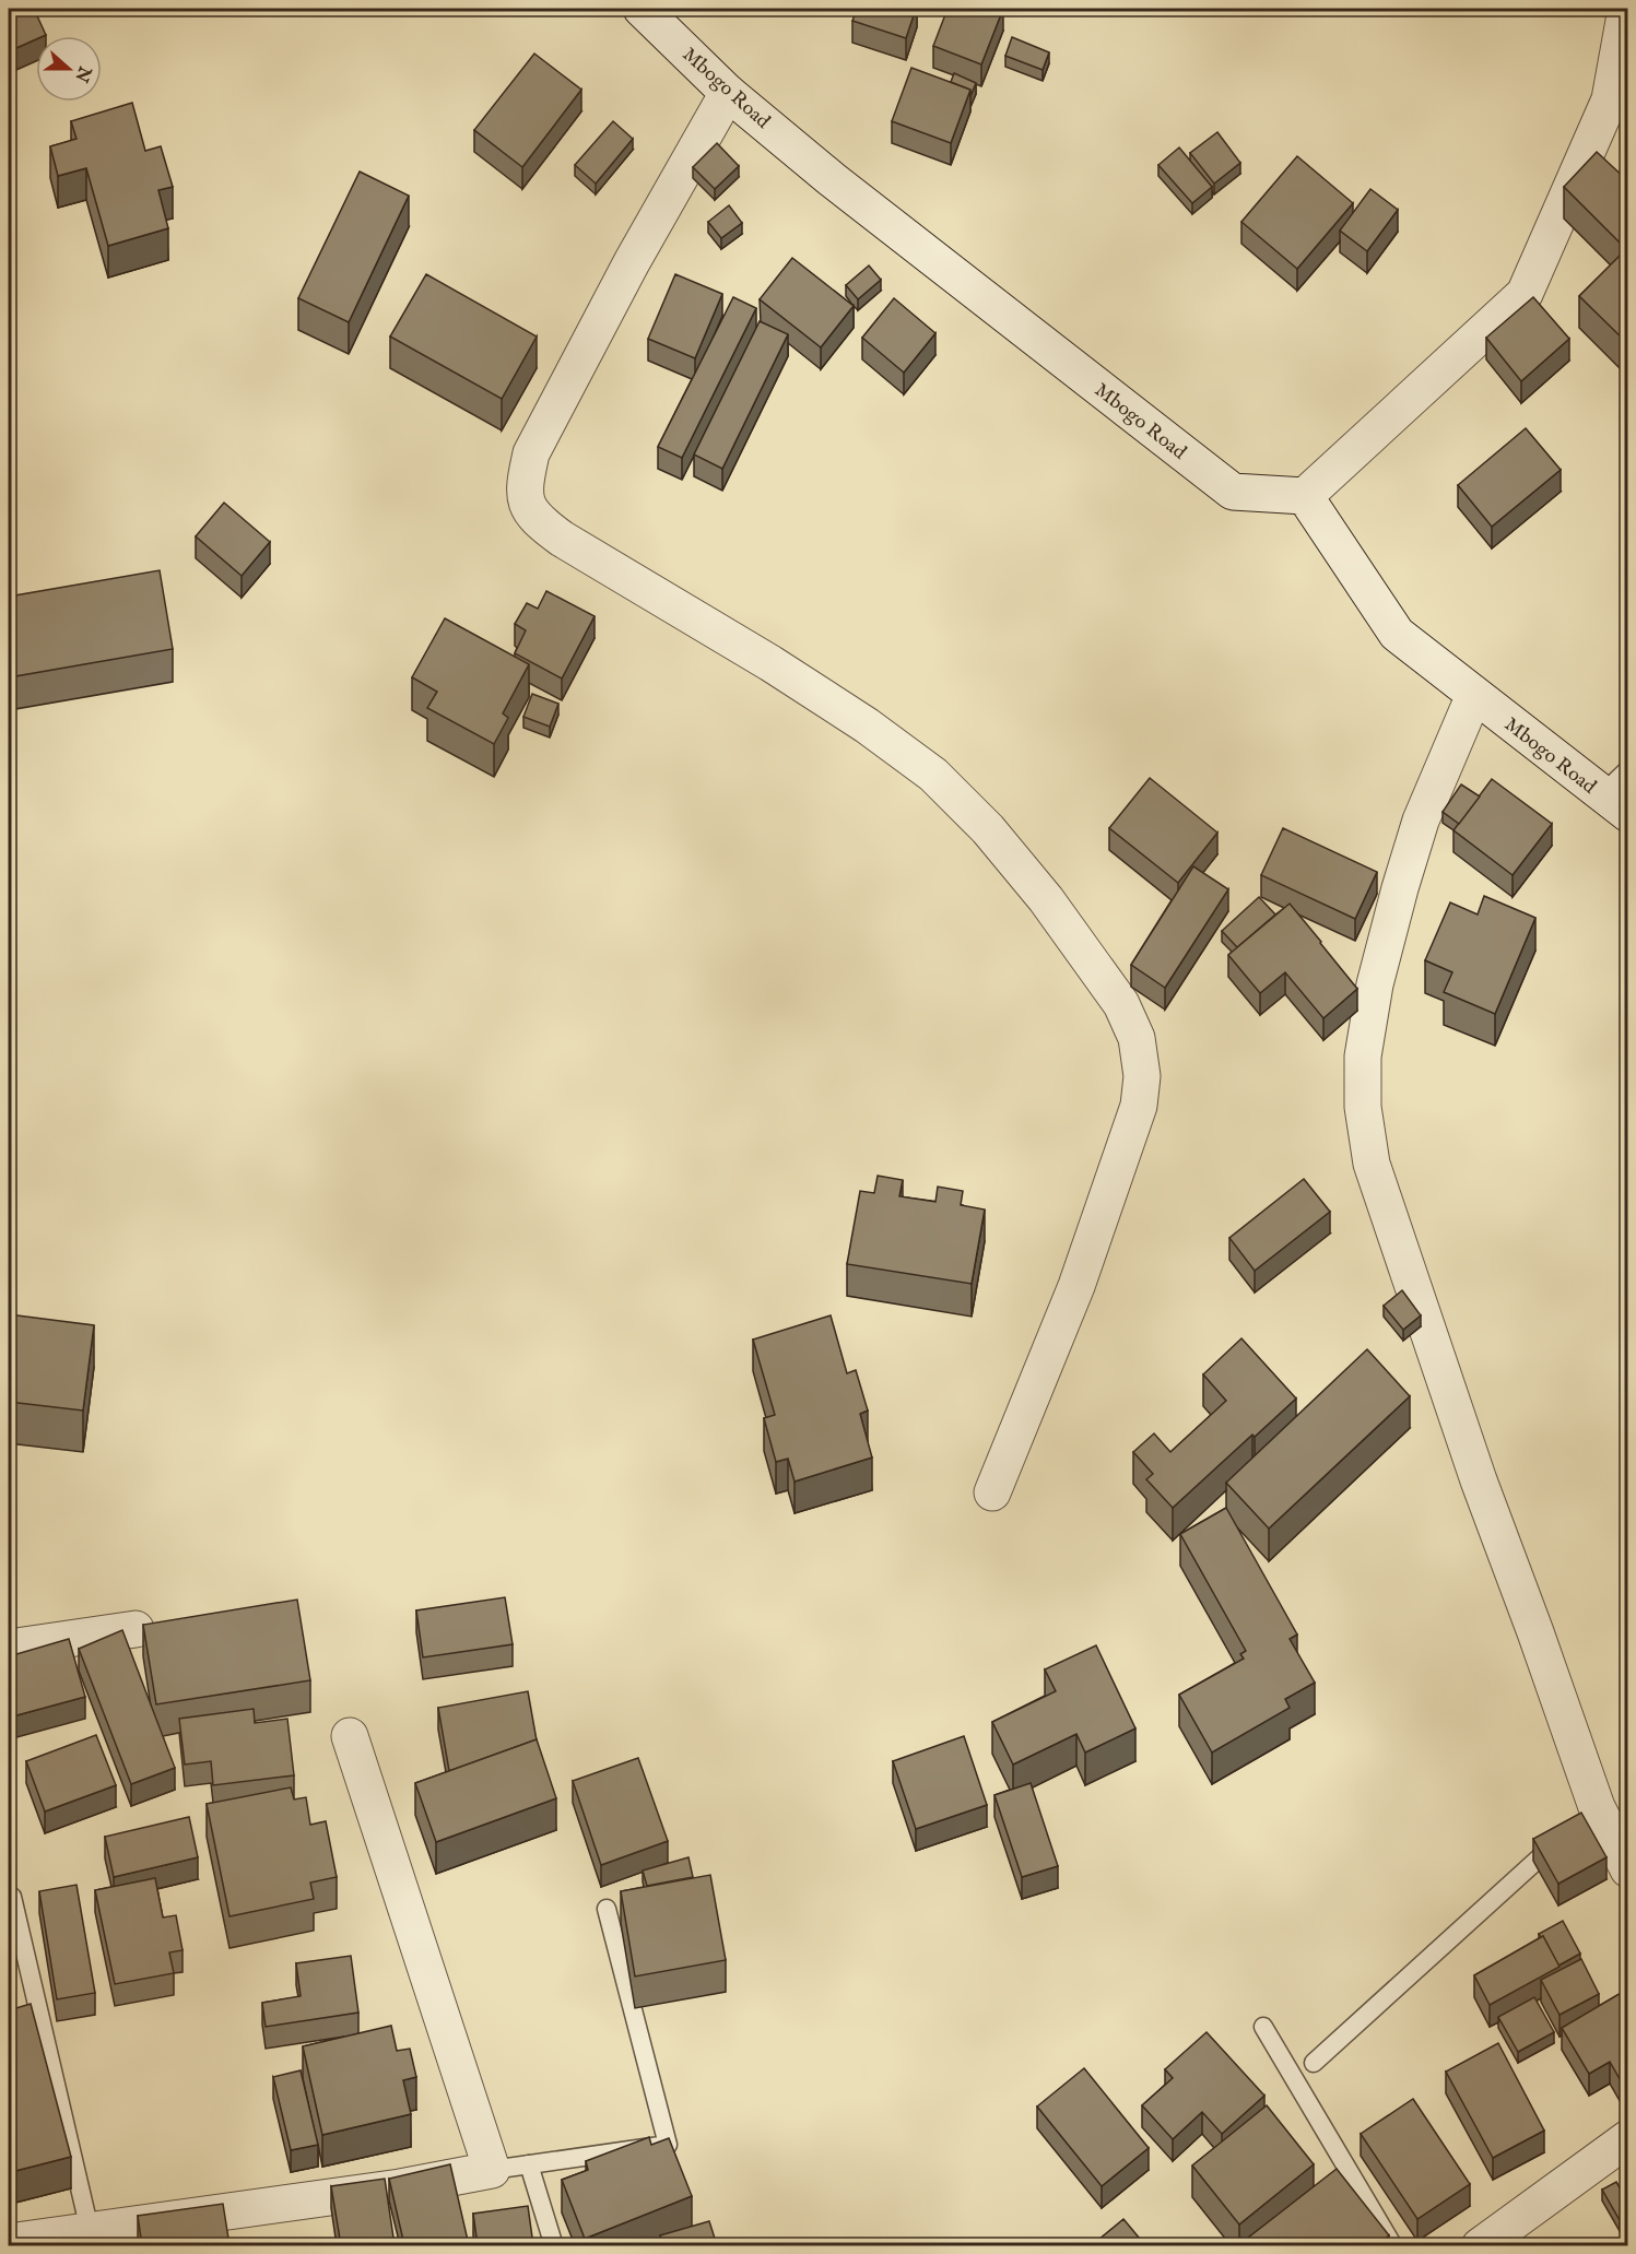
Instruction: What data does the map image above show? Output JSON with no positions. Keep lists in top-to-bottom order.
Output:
{
  "streets": {
    "street": ["Mbogo Road"]
  },
  "north": "right"
}
